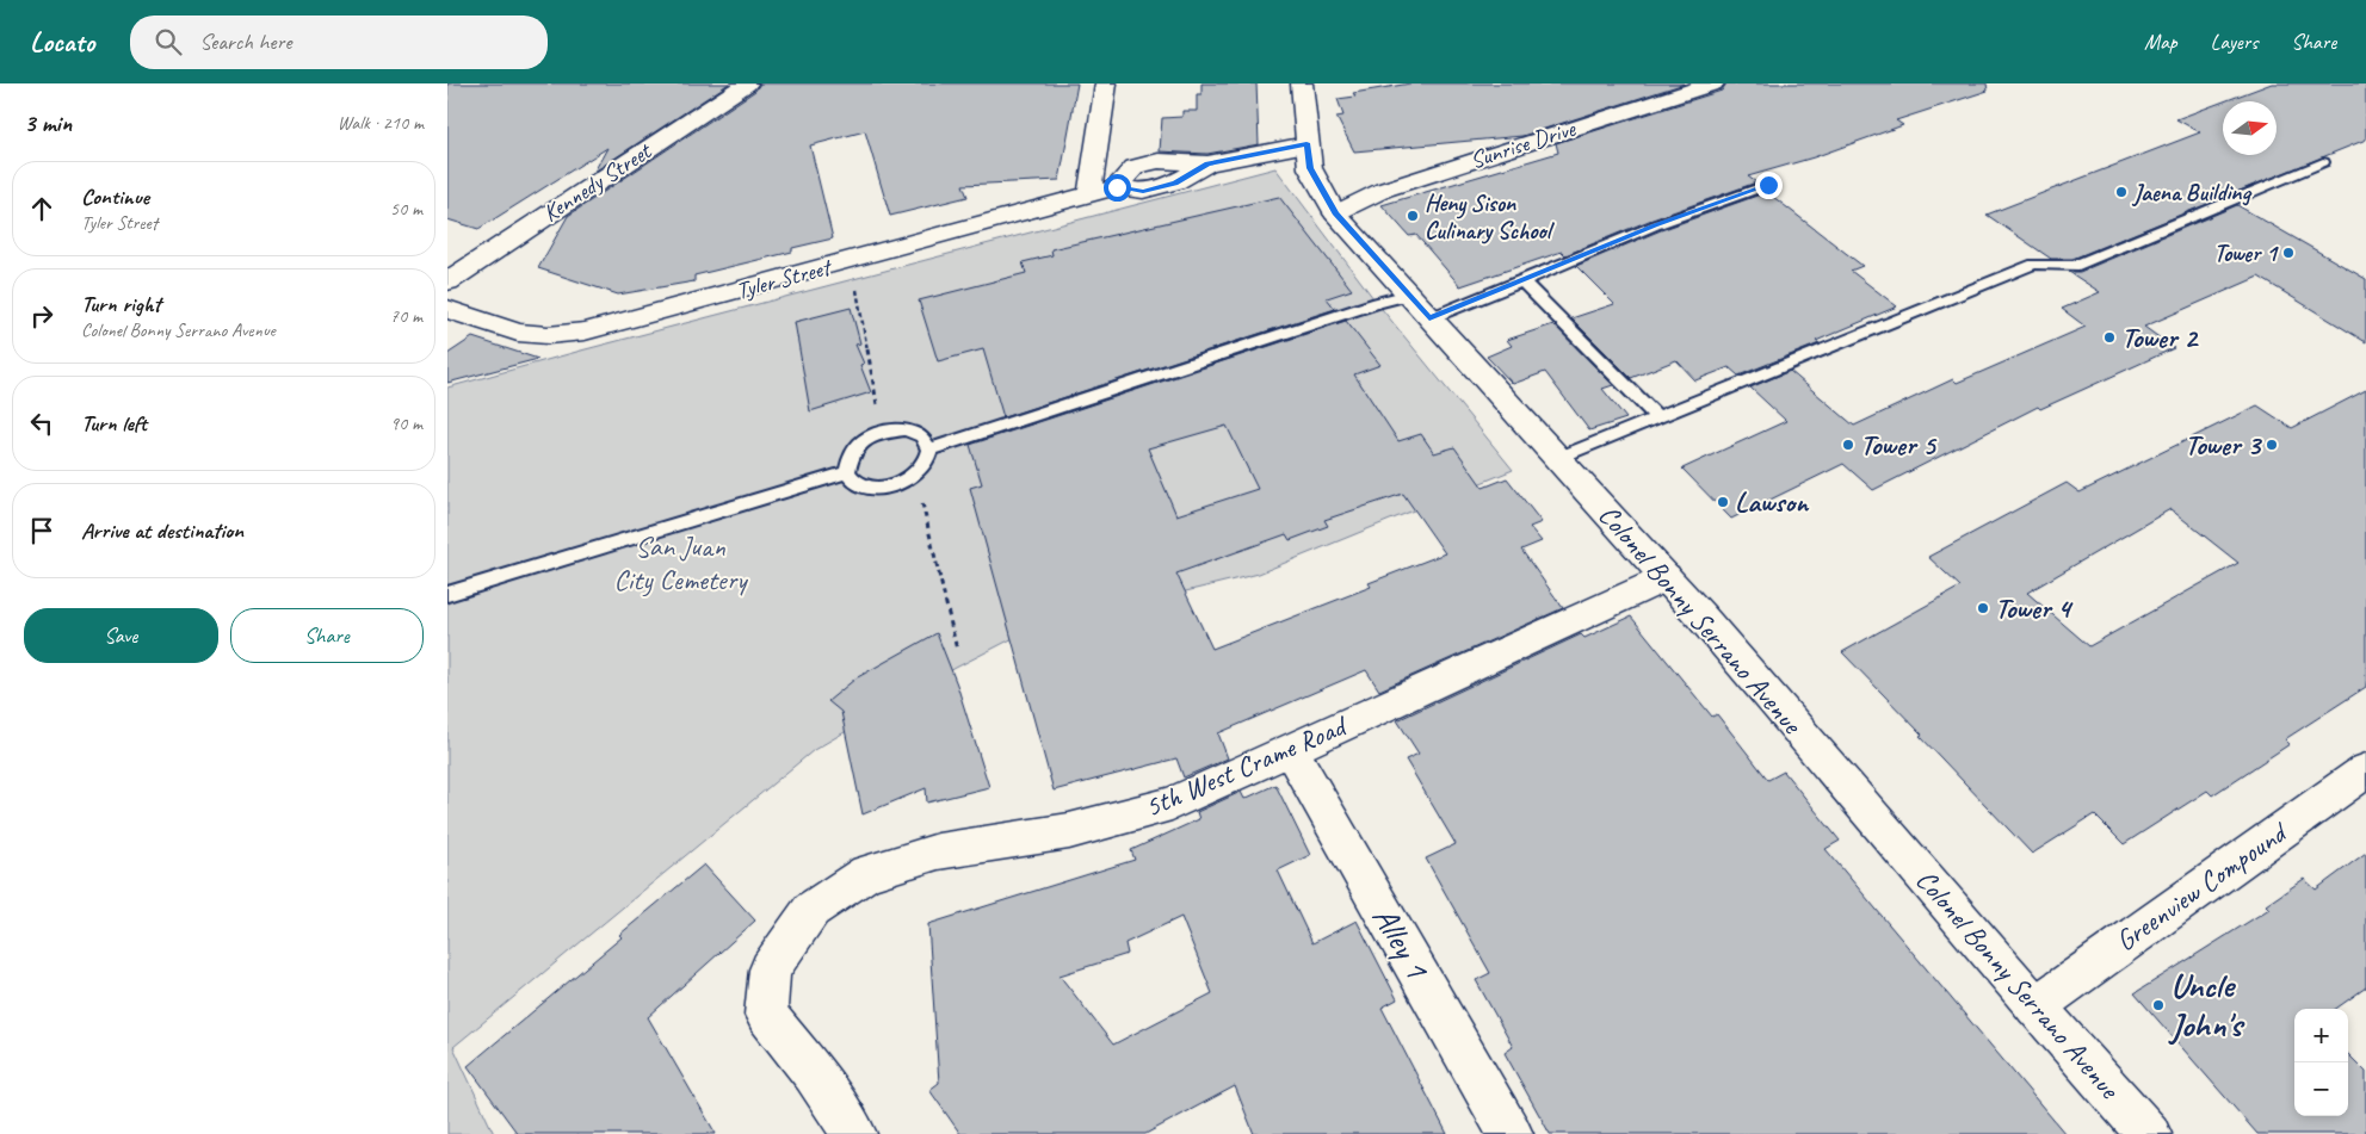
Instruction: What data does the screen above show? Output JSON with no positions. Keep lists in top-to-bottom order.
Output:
{
  "streets": {
    "street": [
      "Sunrise Drive",
      "Kennedy Street",
      "Tyler Street",
      "Colonel Bonny Serrano Avenue",
      "5th West Crame Road",
      "Greenview Compound",
      "Alley 1"
    ]
  },
  "crossings": [
    ["Sunrise Drive", "Colonel Bonny Serrano Avenue"],
    ["Tyler Street", "Colonel Bonny Serrano Avenue"],
    ["Colonel Bonny Serrano Avenue", "5th West Crame Road"],
    ["Colonel Bonny Serrano Avenue", "Greenview Compound"],
    ["5th West Crame Road", "Alley 1"]
  ],
  "parks": ["San Juan City Cemetery"],
  "places": [
    "Jaena Building",
    "Heny Sison Culinary School",
    "Tower 1",
    "Tower 2",
    "Tower 5",
    "Tower 3",
    "Lawson",
    "Tower 4",
    "Uncle John's"
  ],
  "north": "right",
  "page": {
    "header": "Locato",
    "search": "Search here",
    "nav": ["Map", "Layers", "Share"],
    "heading": ["3 min", "Walk · 210 m"],
    "list": [
      ["Continue", "Tyler Street", "50 m"],
      ["Turn right", "Colonel Bonny Serrano Avenue", "70 m"],
      ["Turn left", "90 m"],
      "Arrive at destination"
    ],
    "buttons": ["Save", "Share"],
    "map_buttons": ["+", "−"]
  }
}
